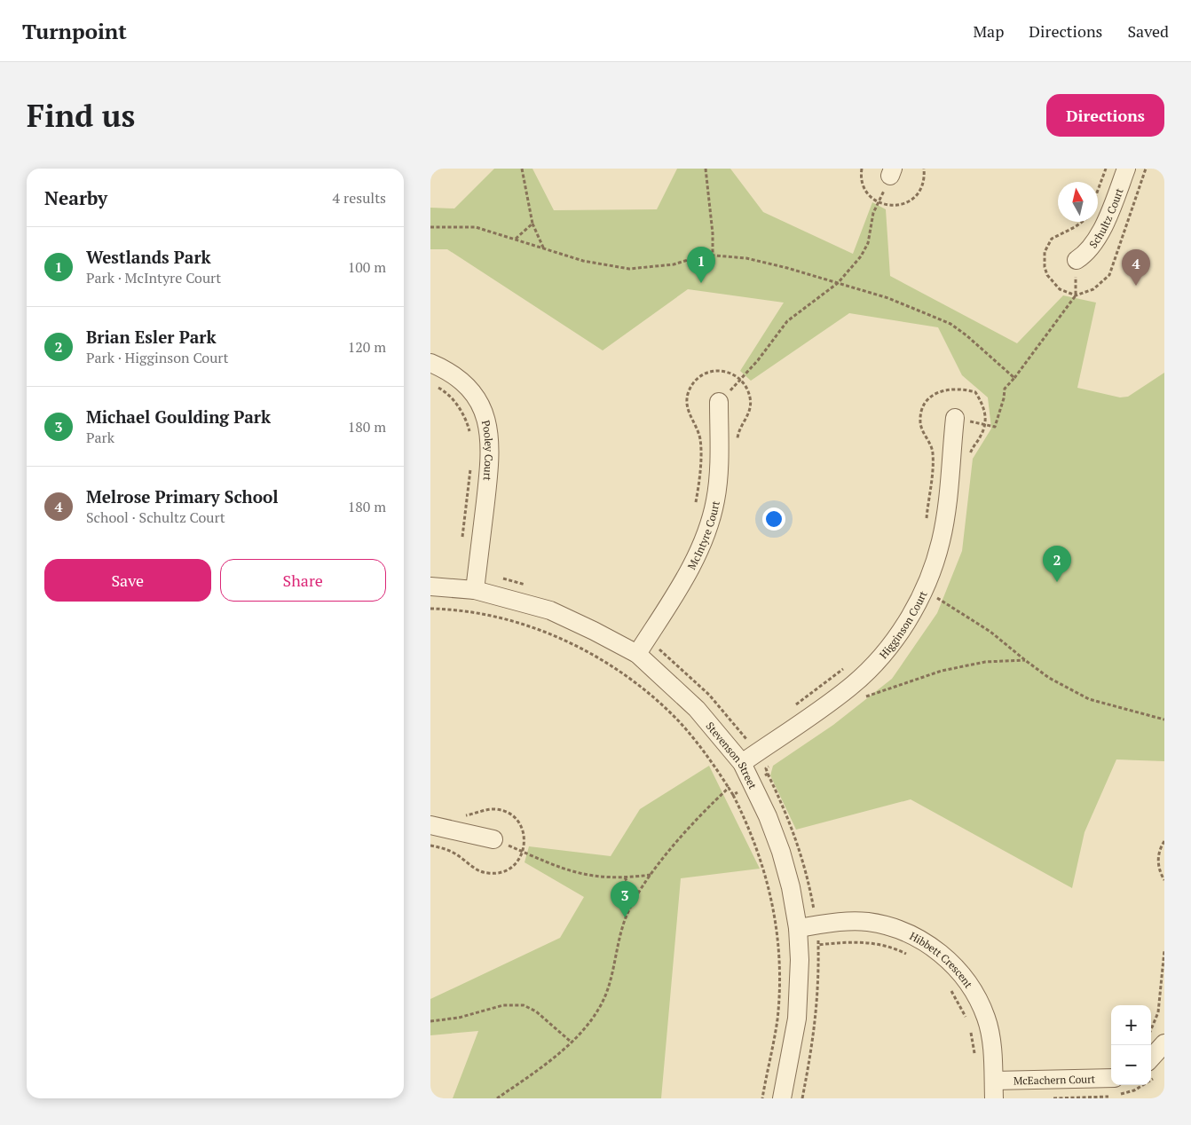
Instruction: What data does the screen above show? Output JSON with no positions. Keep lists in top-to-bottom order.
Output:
{
  "streets": {
    "street": [
      "Schultz Court",
      "Pooley Court",
      "McIntyre Court",
      "Higginson Court",
      "Stevenson Street",
      "Hibbett Crescent",
      "McEachern Court"
    ]
  },
  "crossings": [
    ["Pooley Court", "Stevenson Street"],
    ["McIntyre Court", "Stevenson Street"],
    ["Higginson Court", "Stevenson Street"],
    ["Stevenson Street", "Hibbett Crescent"],
    ["Hibbett Crescent", "McEachern Court"]
  ],
  "north": "top",
  "page": {
    "header": "Turnpoint",
    "nav": ["Map", "Directions", "Saved"],
    "buttons": [
      "Directions",
      ["Save", "Share"]
    ],
    "title": "Find us",
    "heading": ["Nearby", "4 results"],
    "list": [
      {
        "mark": "1",
        "name": "Westlands Park",
        "note": "Park · McIntyre Court",
        "value": "100 m"
      },
      {
        "mark": "2",
        "name": "Brian Esler Park",
        "note": "Park · Higginson Court",
        "value": "120 m"
      },
      {
        "mark": "3",
        "name": "Michael Goulding Park",
        "note": "Park",
        "value": "180 m"
      },
      {
        "mark": "4",
        "name": "Melrose Primary School",
        "note": "School · Schultz Court",
        "value": "180 m"
      }
    ],
    "pins": [
      "1",
      "4",
      "2",
      "3"
    ],
    "map_buttons": ["+", "−"]
  }
}
